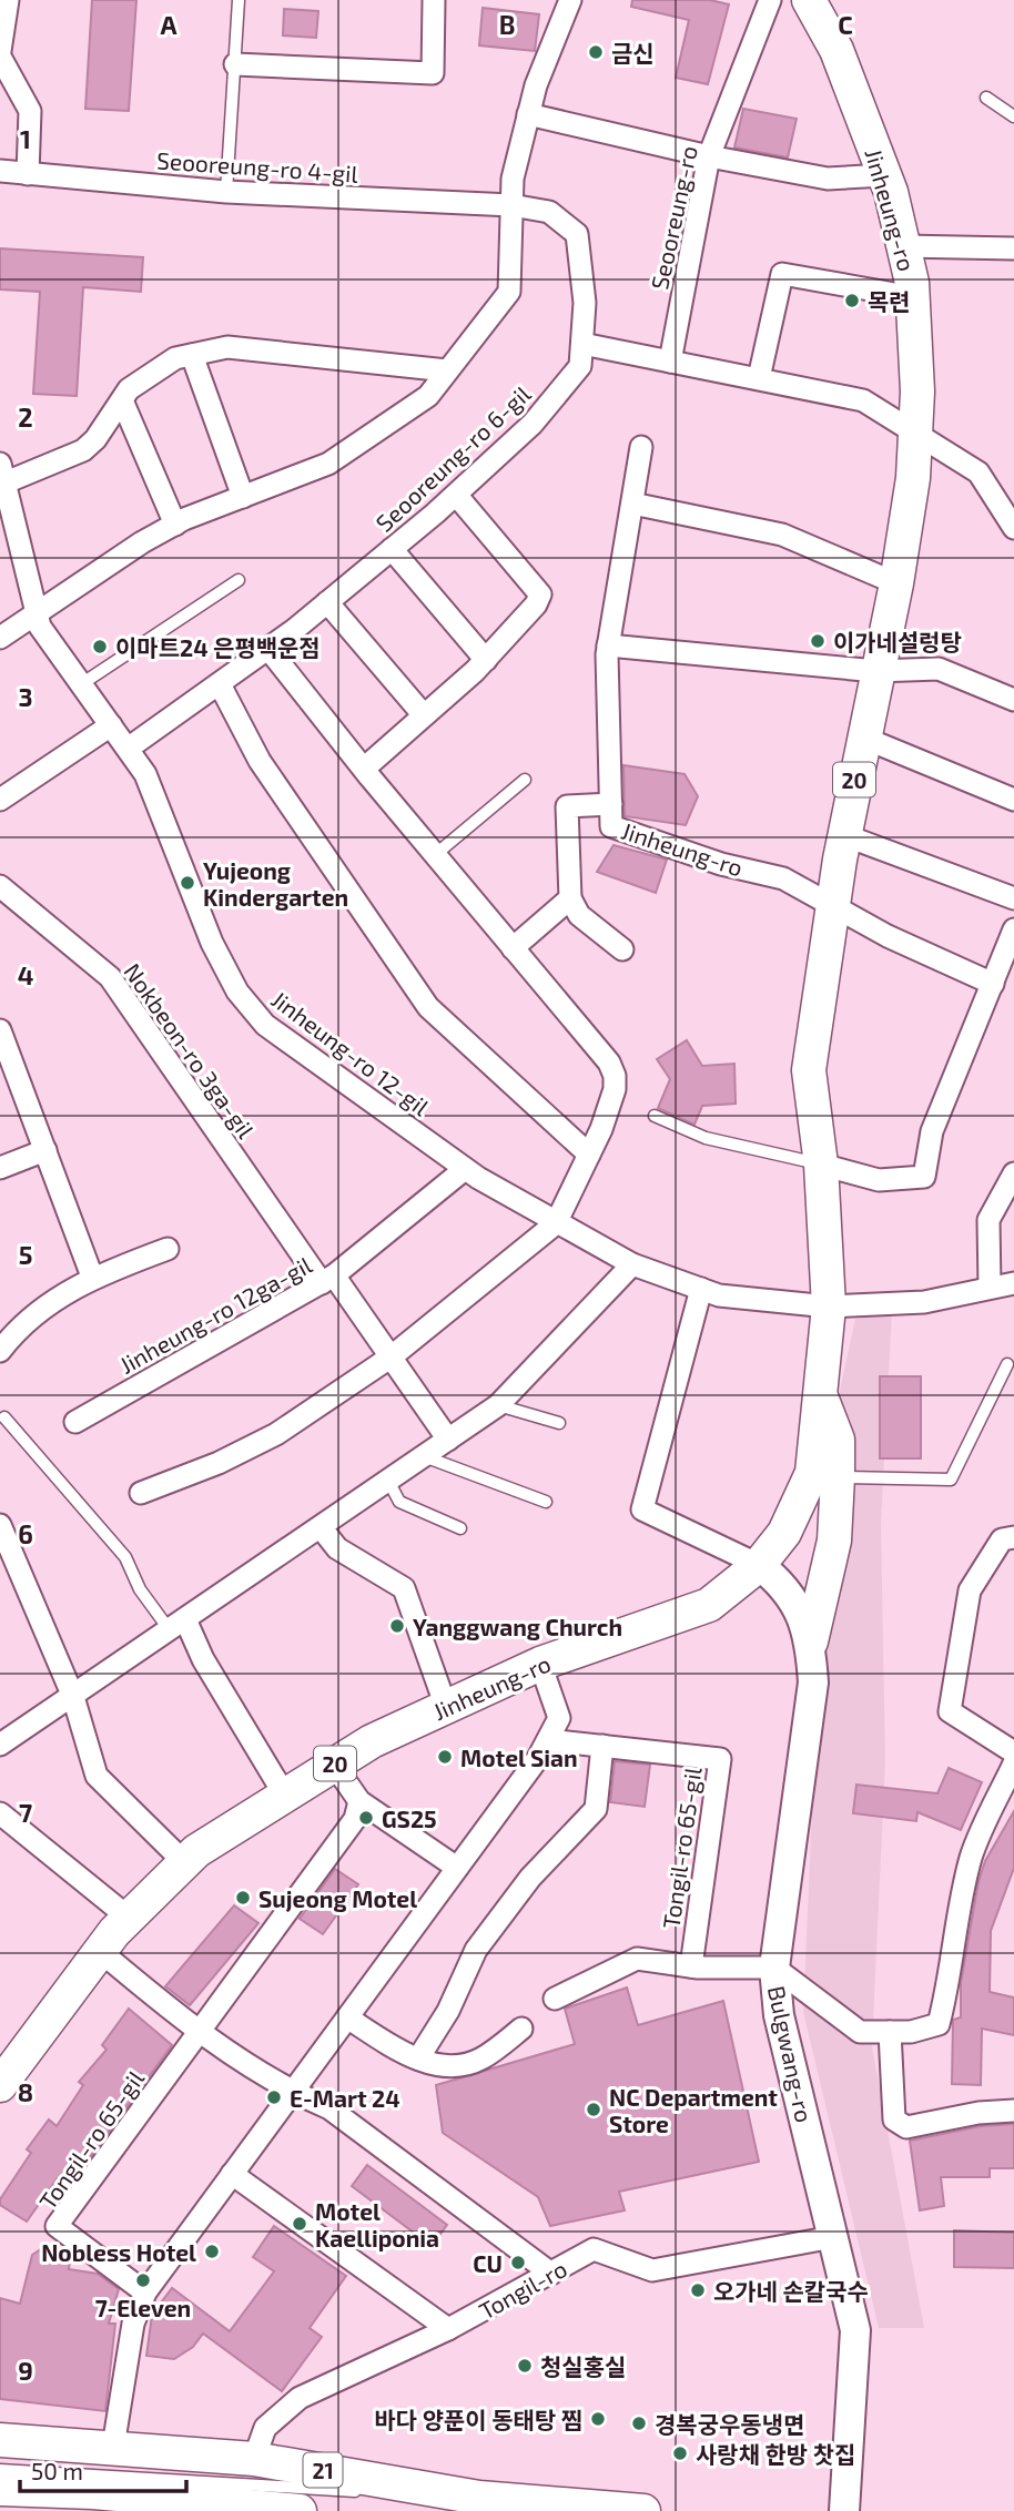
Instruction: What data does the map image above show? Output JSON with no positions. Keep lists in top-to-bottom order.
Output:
{
  "streets": {
    "main road": [
      "Jinheung-ro",
      "20",
      "Bulgwang-ro",
      "21"
    ],
    "street": [
      "Seooreung-ro 4-gil",
      "Seooreung-ro",
      "Seooreung-ro 6-gil",
      "Nokbeon-ro 3ga-gil",
      "Jinheung-ro 12-gil",
      "Jinheung-ro 12ga-gil",
      "Tongil-ro 65-gil",
      "Tongil-ro"
    ]
  },
  "crossings": [
    ["Seooreung-ro 4-gil", "Seooreung-ro 6-gil"],
    ["Jinheung-ro", "Jinheung-ro 12-gil"],
    ["Jinheung-ro", "Bulgwang-ro"],
    ["Seooreung-ro 6-gil", "Jinheung-ro 12-gil"],
    ["Nokbeon-ro 3ga-gil", "Jinheung-ro 12ga-gil"],
    ["Bulgwang-ro", "Tongil-ro"],
    ["Tongil-ro", "21"]
  ],
  "places": [
    "금신",
    "목련",
    "이가네설렁탕",
    "이마트24 은평백운점",
    "Yujeong Kindergarten",
    "Yanggwang Church",
    "Motel Sian",
    "GS25",
    "Sujeong Motel",
    "E-Mart 24",
    "NC Department Store",
    "Motel Kaelliponia",
    "Nobless Hotel",
    "CU",
    "7-Eleven",
    "오가네 손칼국수",
    "청실홍실",
    "바다 양푼이 동태탕 찜",
    "경복궁우동냉면",
    "사랑채 한방 찻집"
  ],
  "scale_bar": "50 m",
  "grid": {
    "columns": ["A", "B", "C"],
    "rows": [
      "1",
      "2",
      "3",
      "4",
      "5",
      "6",
      "7",
      "8",
      "9"
    ]
  }
}
